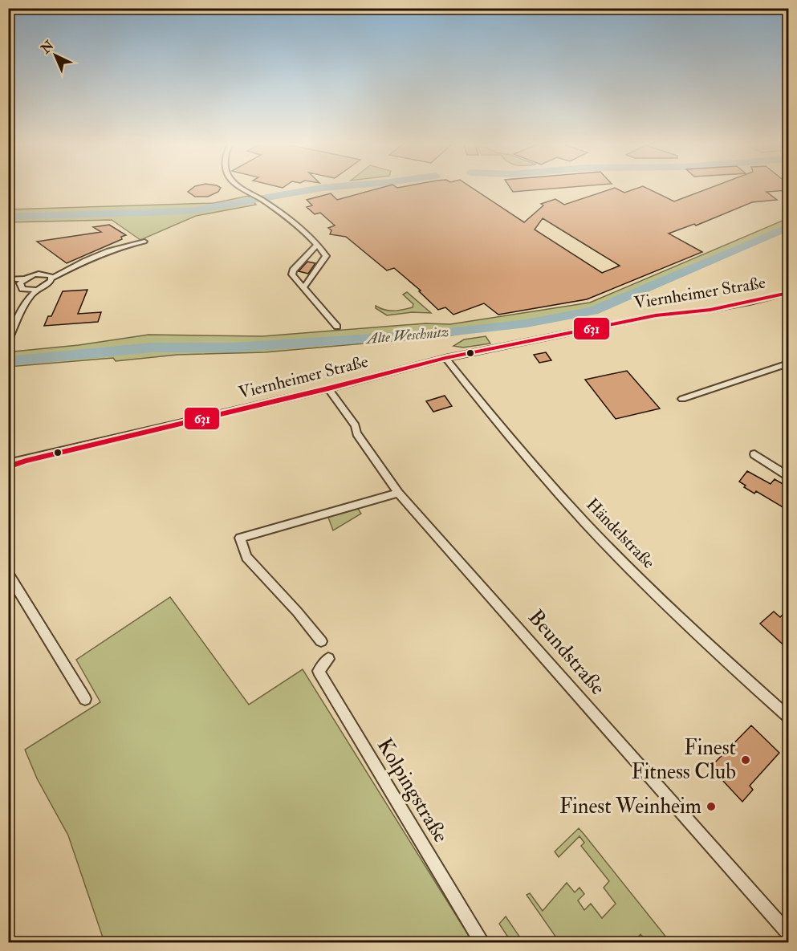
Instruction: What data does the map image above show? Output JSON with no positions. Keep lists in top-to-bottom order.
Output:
{
  "streets": {
    "street": [
      "Viernheimer Straße",
      "Händelstraße",
      "Beundstraße",
      "Kolpingstraße"
    ]
  },
  "crossings": [
    ["Viernheimer Straße", "Händelstraße"],
    ["Viernheimer Straße", "Beundstraße"]
  ],
  "water": ["Alte Weschnitz"],
  "places": ["Finest Fitness Club", "Finest Weinheim"],
  "lines": ["transit line 631"],
  "north": "top left"
}
